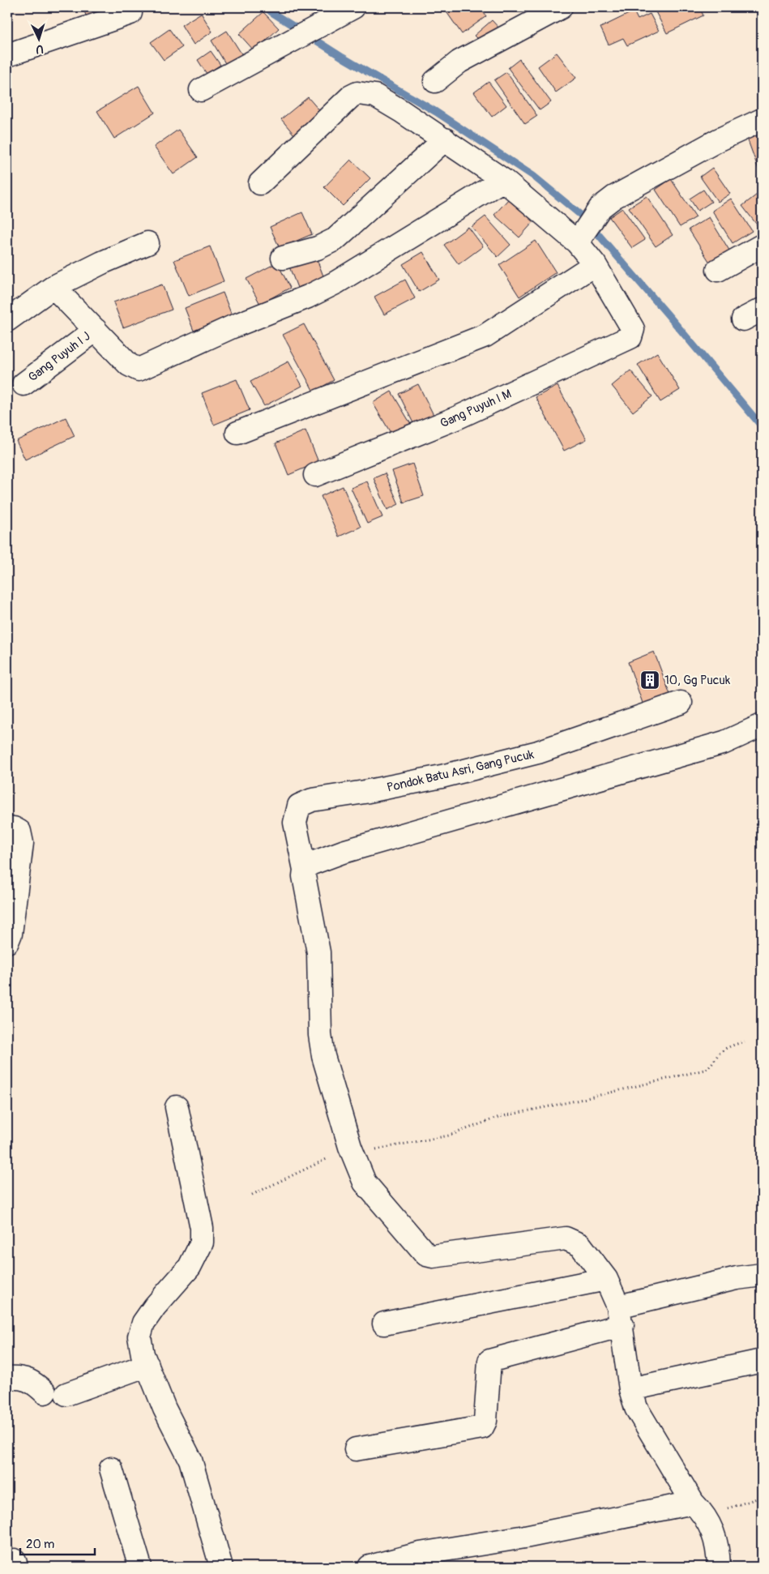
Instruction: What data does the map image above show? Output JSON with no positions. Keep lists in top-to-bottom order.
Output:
{
  "streets": {
    "street": ["Gang Puyuh I J", "Gang Puyuh I M", "Pondok Batu Asri, Gang Pucuk"]
  },
  "places": {
    "building": ["10, Gg Pucuk"]
  },
  "scale_bar": "20 m",
  "north": "bottom"
}
